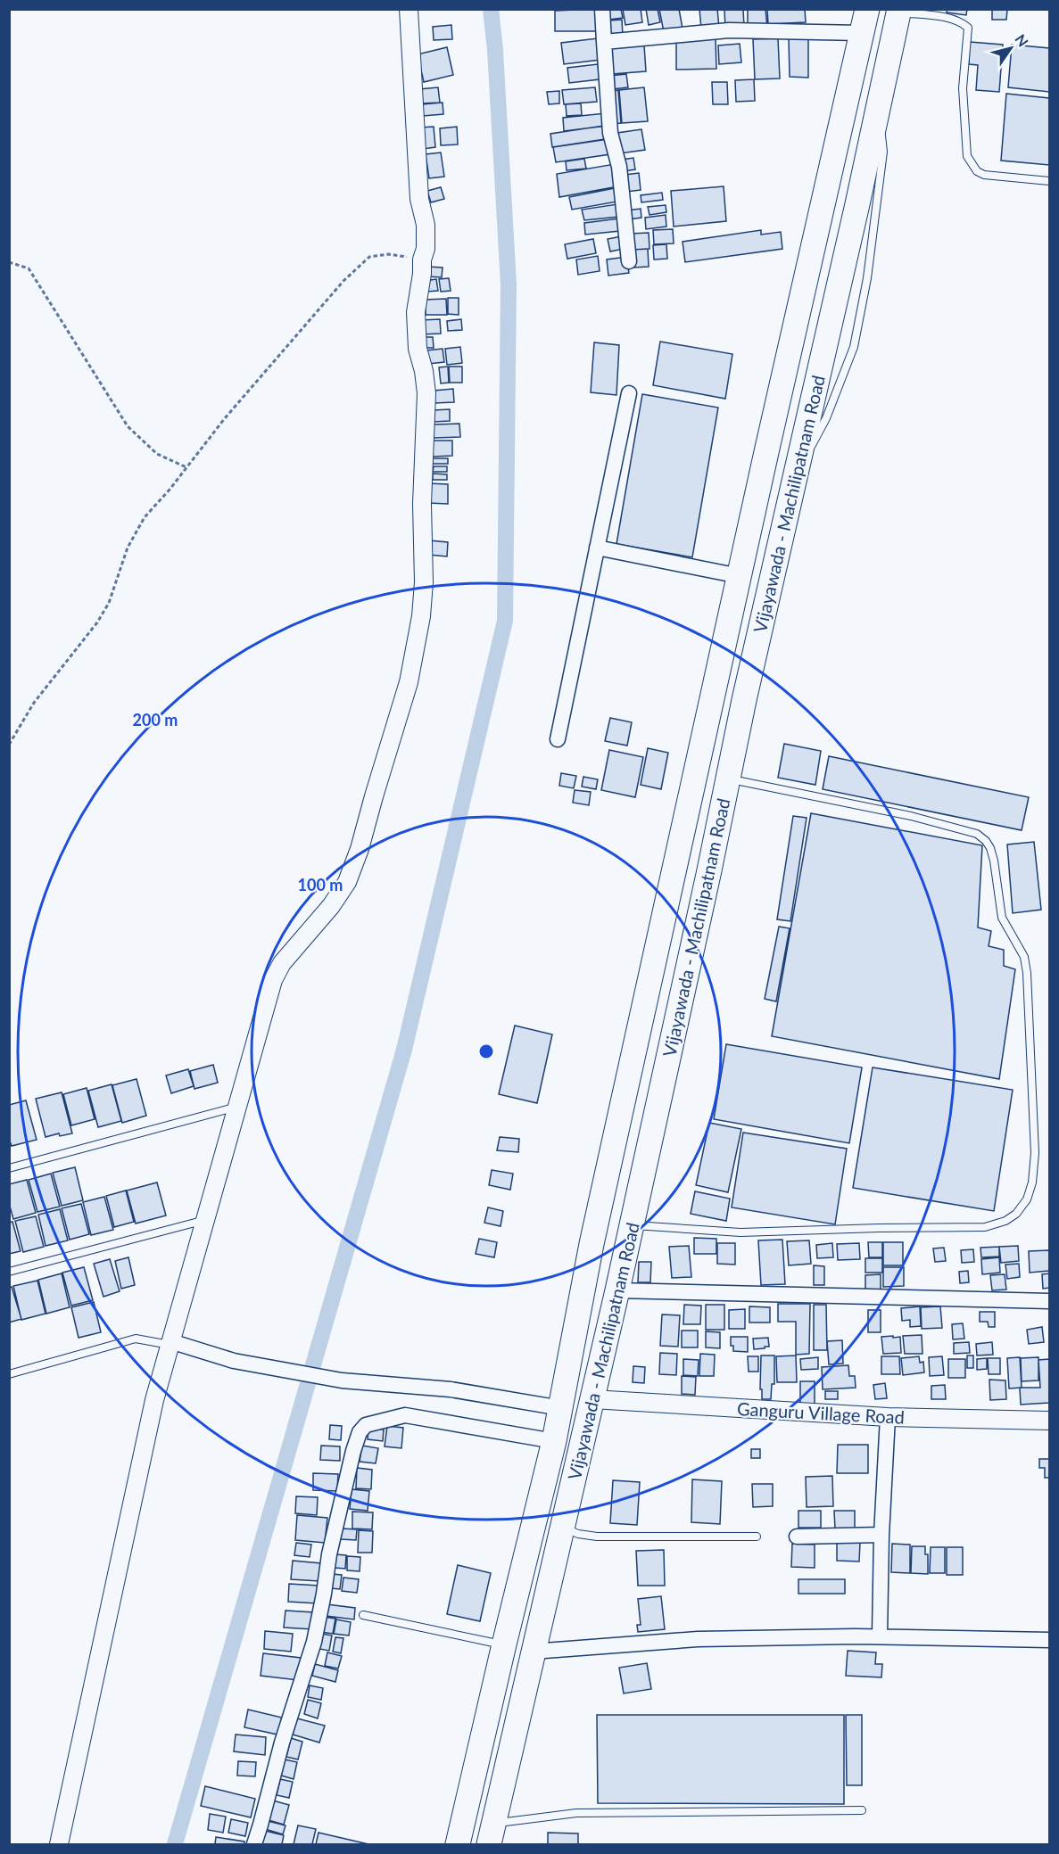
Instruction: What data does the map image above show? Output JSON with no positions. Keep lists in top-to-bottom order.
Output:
{
  "streets": {
    "highway": ["Vijayawada - Machilipatnam Road"],
    "street": ["Ganguru Village Road"]
  },
  "crossings": [
    ["Vijayawada - Machilipatnam Road", "Ganguru Village Road"]
  ],
  "north": "top right",
  "rings": ["200 m", "100 m"]
}
